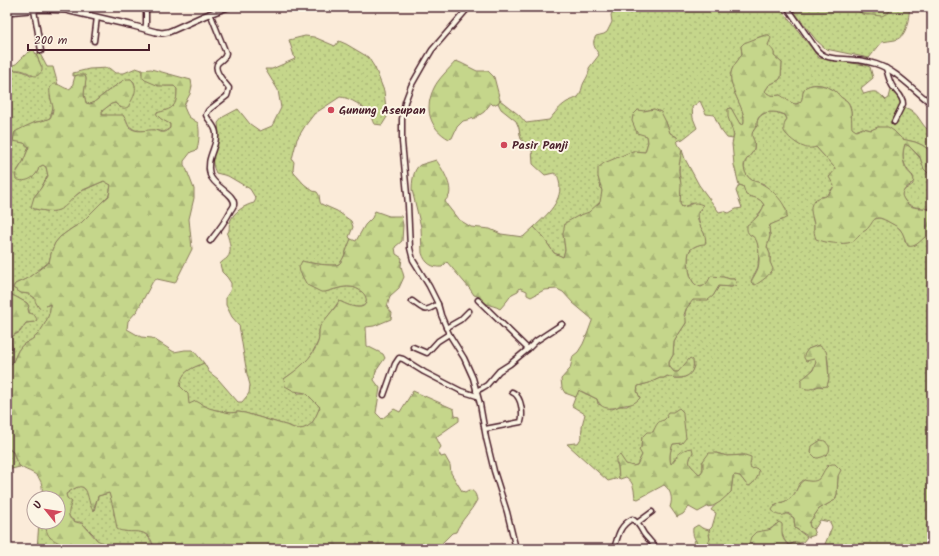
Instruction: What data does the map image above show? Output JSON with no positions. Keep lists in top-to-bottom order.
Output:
{
  "places": ["Gunung Aseupan", "Pasir Panji"],
  "scale_bar": "200 m",
  "north": "top left"
}
